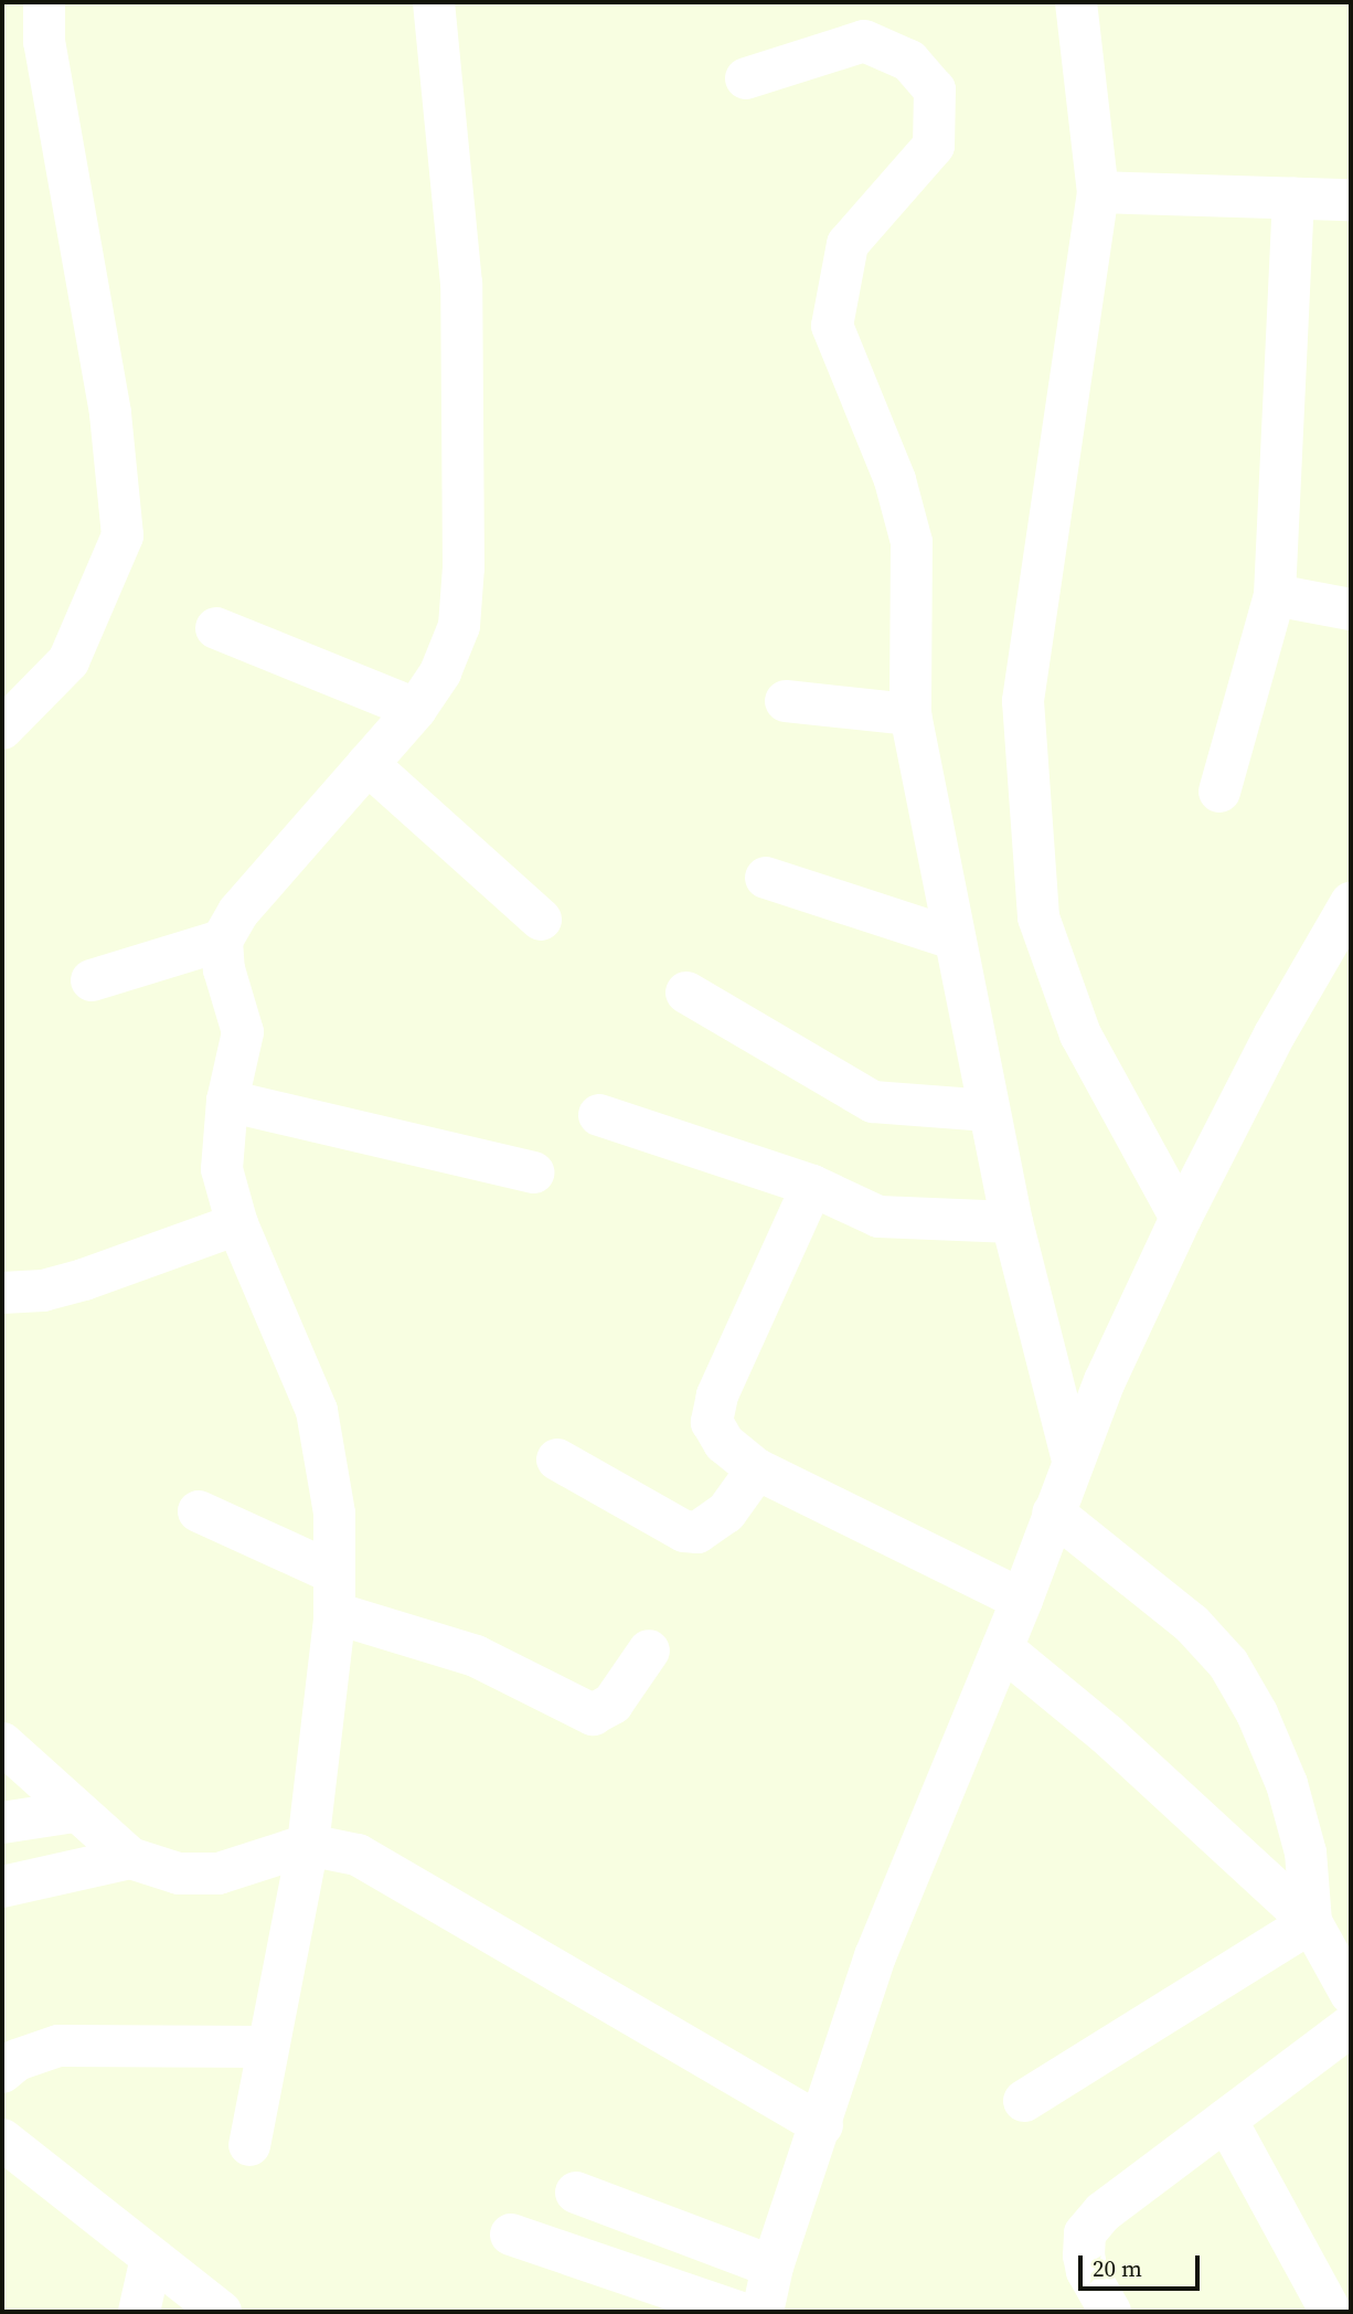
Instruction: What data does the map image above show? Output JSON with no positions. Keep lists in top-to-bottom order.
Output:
{
  "scale_bar": "20 m"
}
